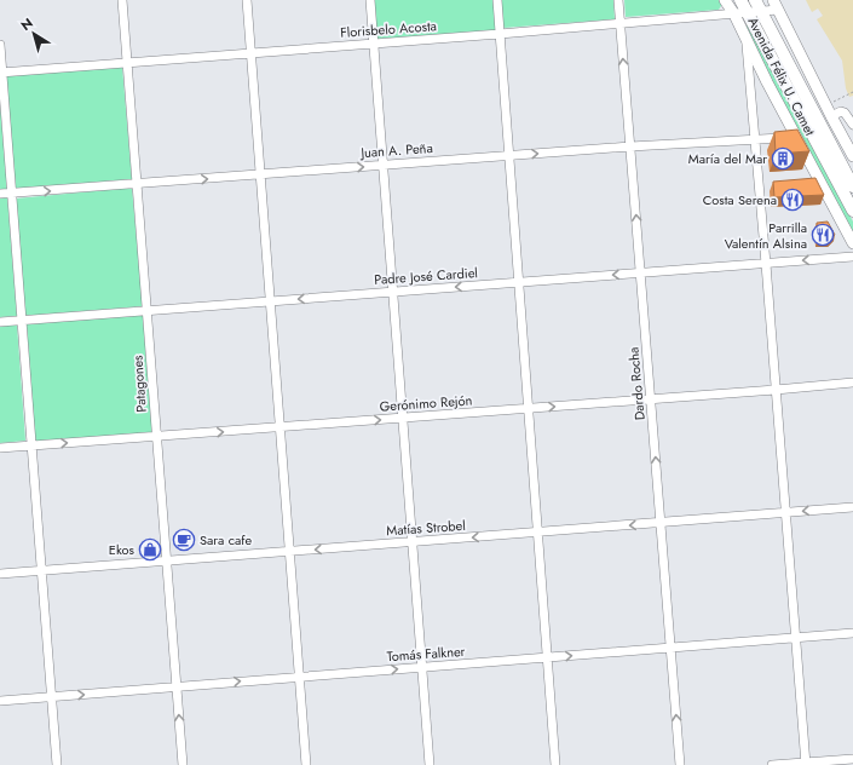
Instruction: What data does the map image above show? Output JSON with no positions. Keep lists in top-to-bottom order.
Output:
{
  "streets": {
    "main road": ["Avenida Félix U. Camet"],
    "street": [
      "Florisbelo Acosta",
      "Juan A. Peña",
      "Padre José Cardiel",
      "Patagones",
      "Dardo Rocha",
      "Gerónimo Rejón",
      "Matías Strobel",
      "Tomás Falkner"
    ]
  },
  "crossings": [
    ["Florisbelo Acosta", "Avenida Félix U. Camet"],
    ["Florisbelo Acosta", "Patagones"],
    ["Florisbelo Acosta", "Dardo Rocha"],
    ["Avenida Félix U. Camet", "Juan A. Peña"],
    ["Juan A. Peña", "Patagones"],
    ["Juan A. Peña", "Dardo Rocha"],
    ["Padre José Cardiel", "Patagones"],
    ["Padre José Cardiel", "Dardo Rocha"],
    ["Patagones", "Gerónimo Rejón"],
    ["Patagones", "Matías Strobel"],
    ["Patagones", "Tomás Falkner"],
    ["Dardo Rocha", "Gerónimo Rejón"],
    ["Dardo Rocha", "Matías Strobel"],
    ["Dardo Rocha", "Tomás Falkner"]
  ],
  "one_way": [
    "Juan A. Peña",
    "Padre José Cardiel",
    "Dardo Rocha",
    "Gerónimo Rejón",
    "Matías Strobel",
    "Tomás Falkner"
  ],
  "places": {
    "building": ["María del Mar"],
    "restaurant": ["Costa Serena", "Parrilla Valentín Alsina"],
    "cafe": ["Sara cafe"],
    "shop": ["Ekos"]
  },
  "north": "top left"
}
